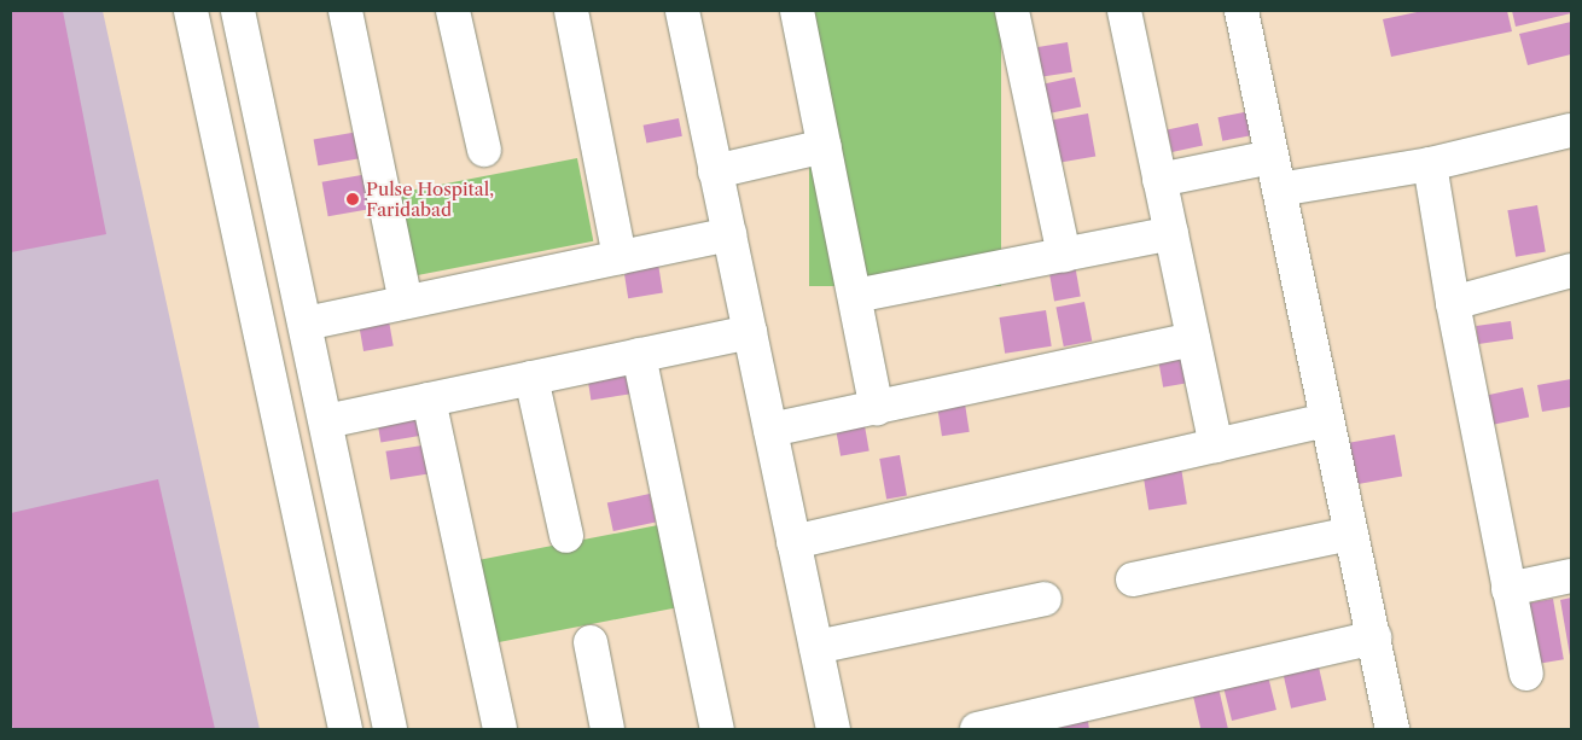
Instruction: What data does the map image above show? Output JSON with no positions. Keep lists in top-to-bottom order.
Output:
{
  "places": ["Pulse Hospital, Faridabad"]
}
